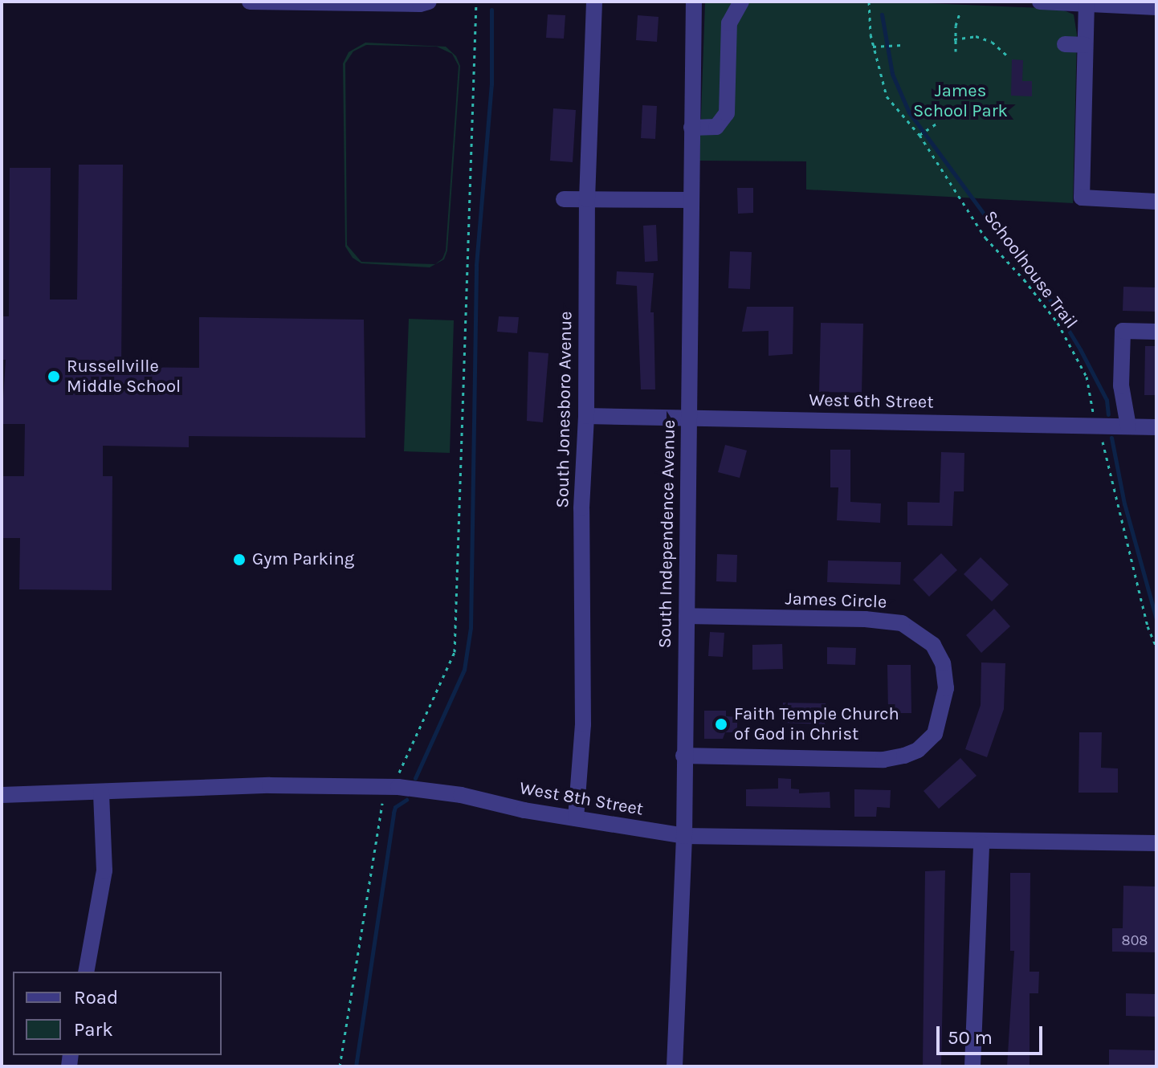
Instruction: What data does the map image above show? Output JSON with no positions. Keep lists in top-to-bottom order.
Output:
{
  "streets": {
    "street": [
      "West 6th Street",
      "South Jonesboro Avenue",
      "South Independence Avenue",
      "James Circle",
      "West 8th Street"
    ],
    "path": ["Schoolhouse Trail"]
  },
  "crossings": [
    ["Schoolhouse Trail", "West 6th Street"],
    ["West 6th Street", "South Jonesboro Avenue"],
    ["West 6th Street", "South Independence Avenue"],
    ["South Jonesboro Avenue", "West 8th Street"],
    ["South Independence Avenue", "James Circle"],
    ["South Independence Avenue", "West 8th Street"]
  ],
  "parks": ["James School Park"],
  "places": ["Russellville Middle School", "Gym Parking", "Faith Temple Church of God in Christ"],
  "house_numbers": ["808"],
  "legend": ["Road", "Park"],
  "scale_bar": "50 m"
}
